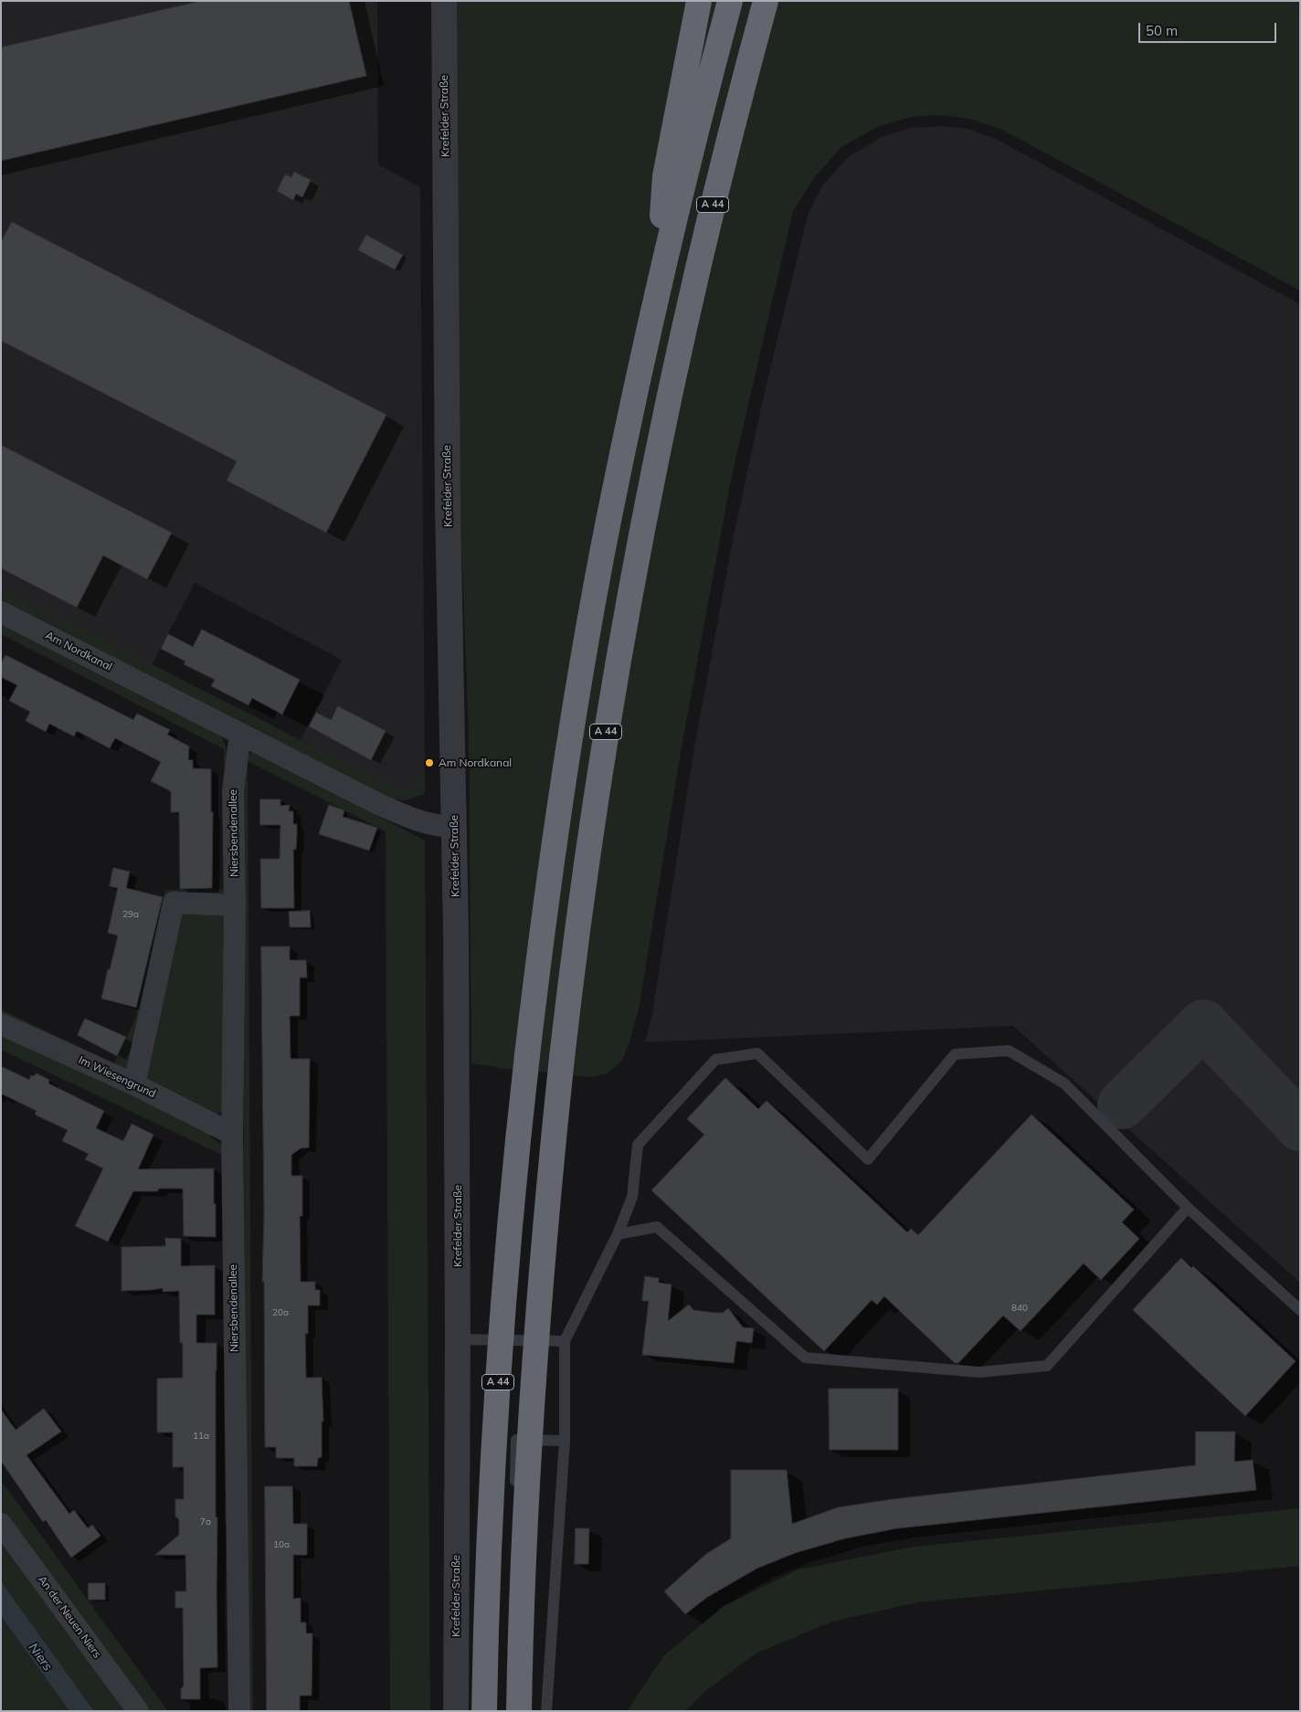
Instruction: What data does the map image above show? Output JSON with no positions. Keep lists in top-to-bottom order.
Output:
{
  "streets": {
    "highway": ["A 44"],
    "street": [
      "Krefelder Straße",
      "Am Nordkanal",
      "Niersbendenallee",
      "Im Wiesengrund",
      "An der Neuen Niers"
    ]
  },
  "crossings": [
    ["Krefelder Straße", "Am Nordkanal"],
    ["Am Nordkanal", "Niersbendenallee"],
    ["Niersbendenallee", "Im Wiesengrund"]
  ],
  "water": ["Niers"],
  "places": ["Am Nordkanal"],
  "house_numbers": [
    "29a",
    "840",
    "20a",
    "11a",
    "7a",
    "10a"
  ],
  "scale_bar": "50 m"
}
